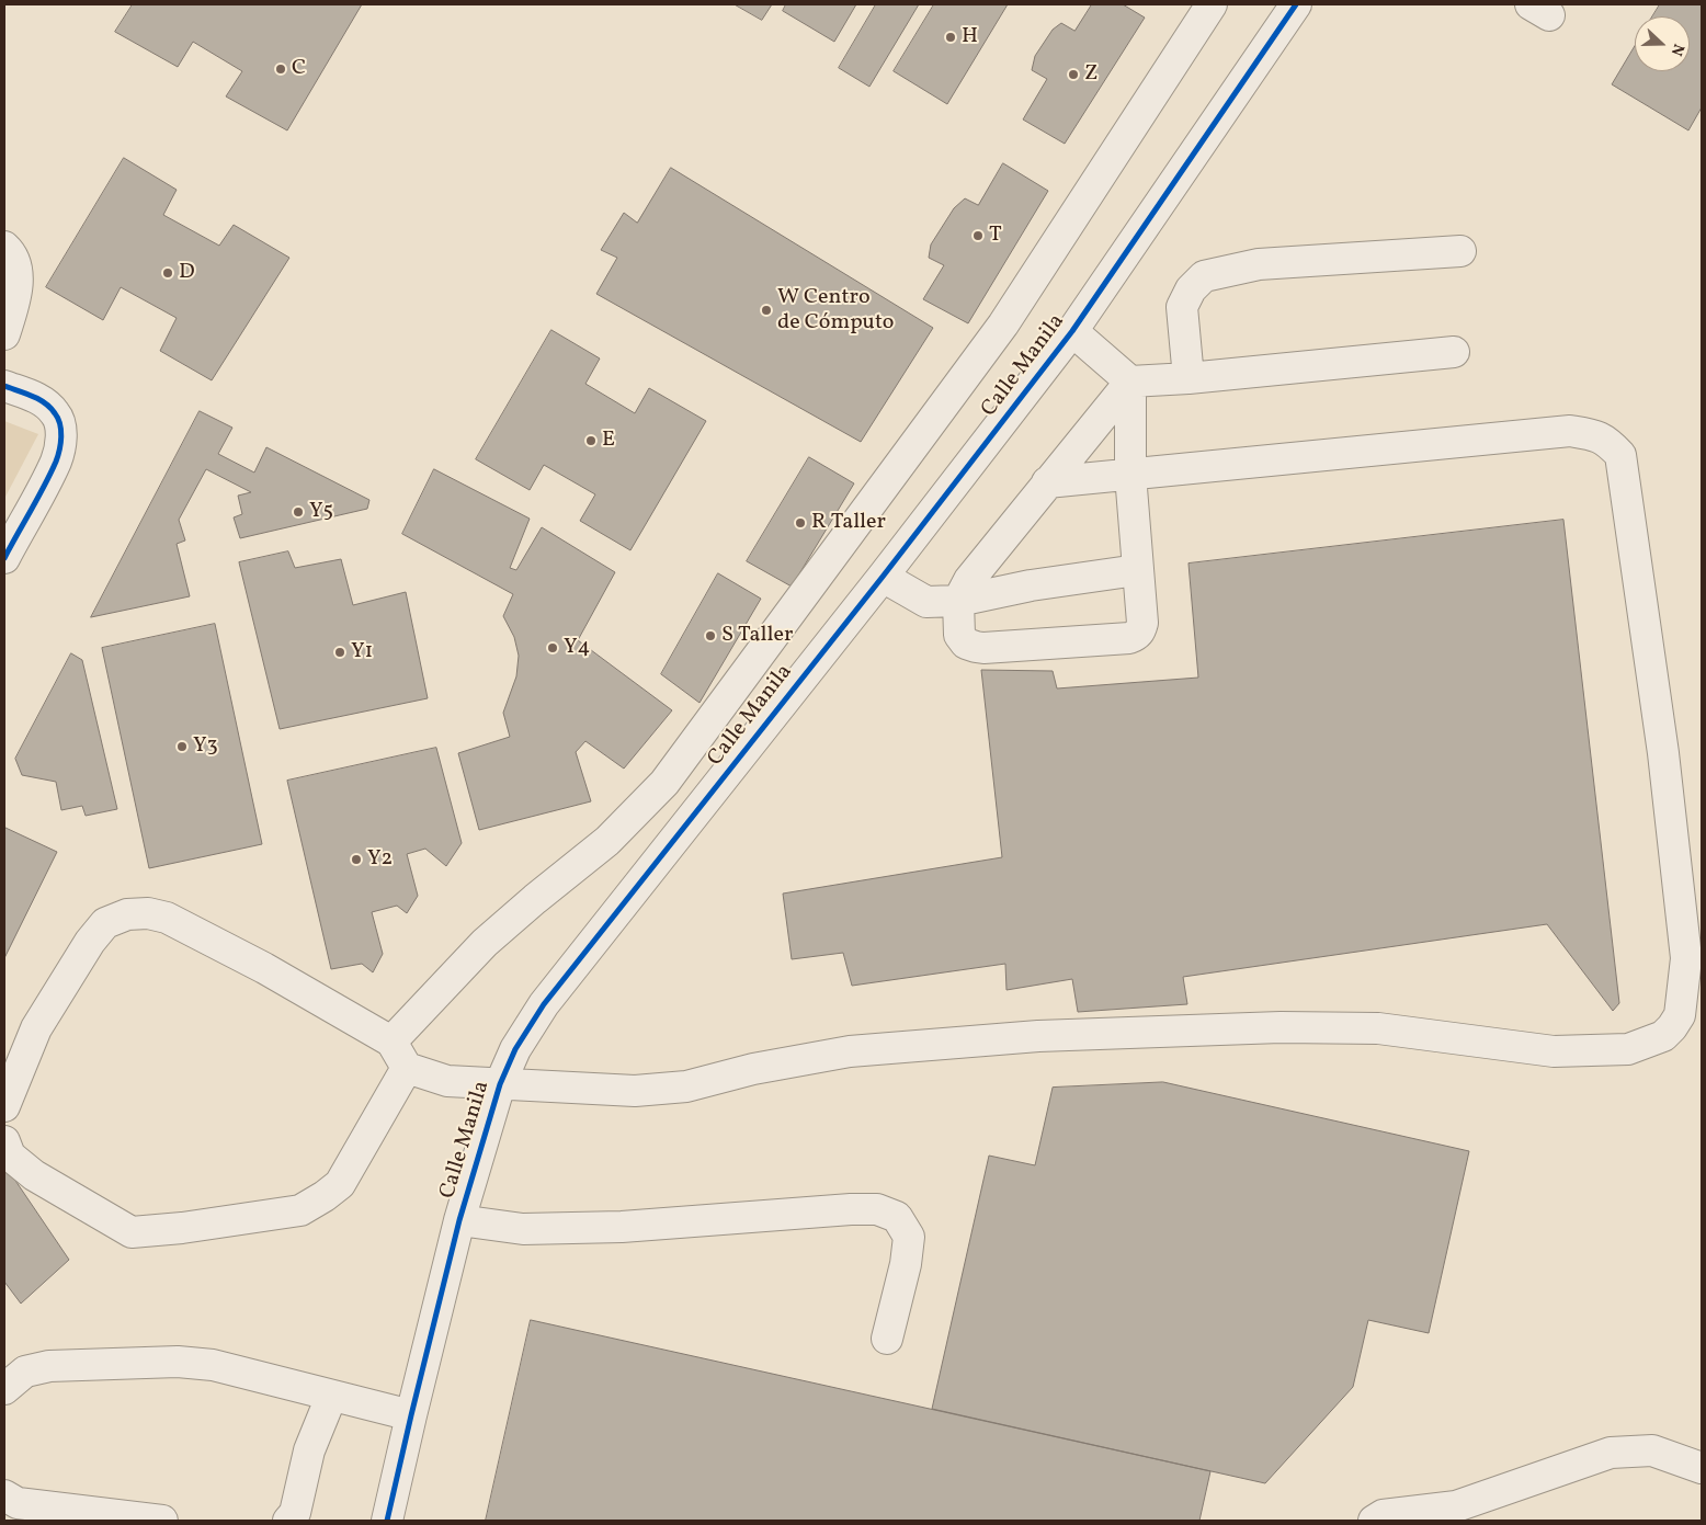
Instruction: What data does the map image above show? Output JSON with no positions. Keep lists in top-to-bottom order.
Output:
{
  "streets": {
    "street": ["Calle Manila"]
  },
  "places": [
    "H",
    "C",
    "Z",
    "T",
    "D",
    "W Centro de Cómputo",
    "E",
    "Y5",
    "R Taller",
    "S Taller",
    "Y4",
    "Y1",
    "Y3",
    "Y2"
  ],
  "north": "right"
}
